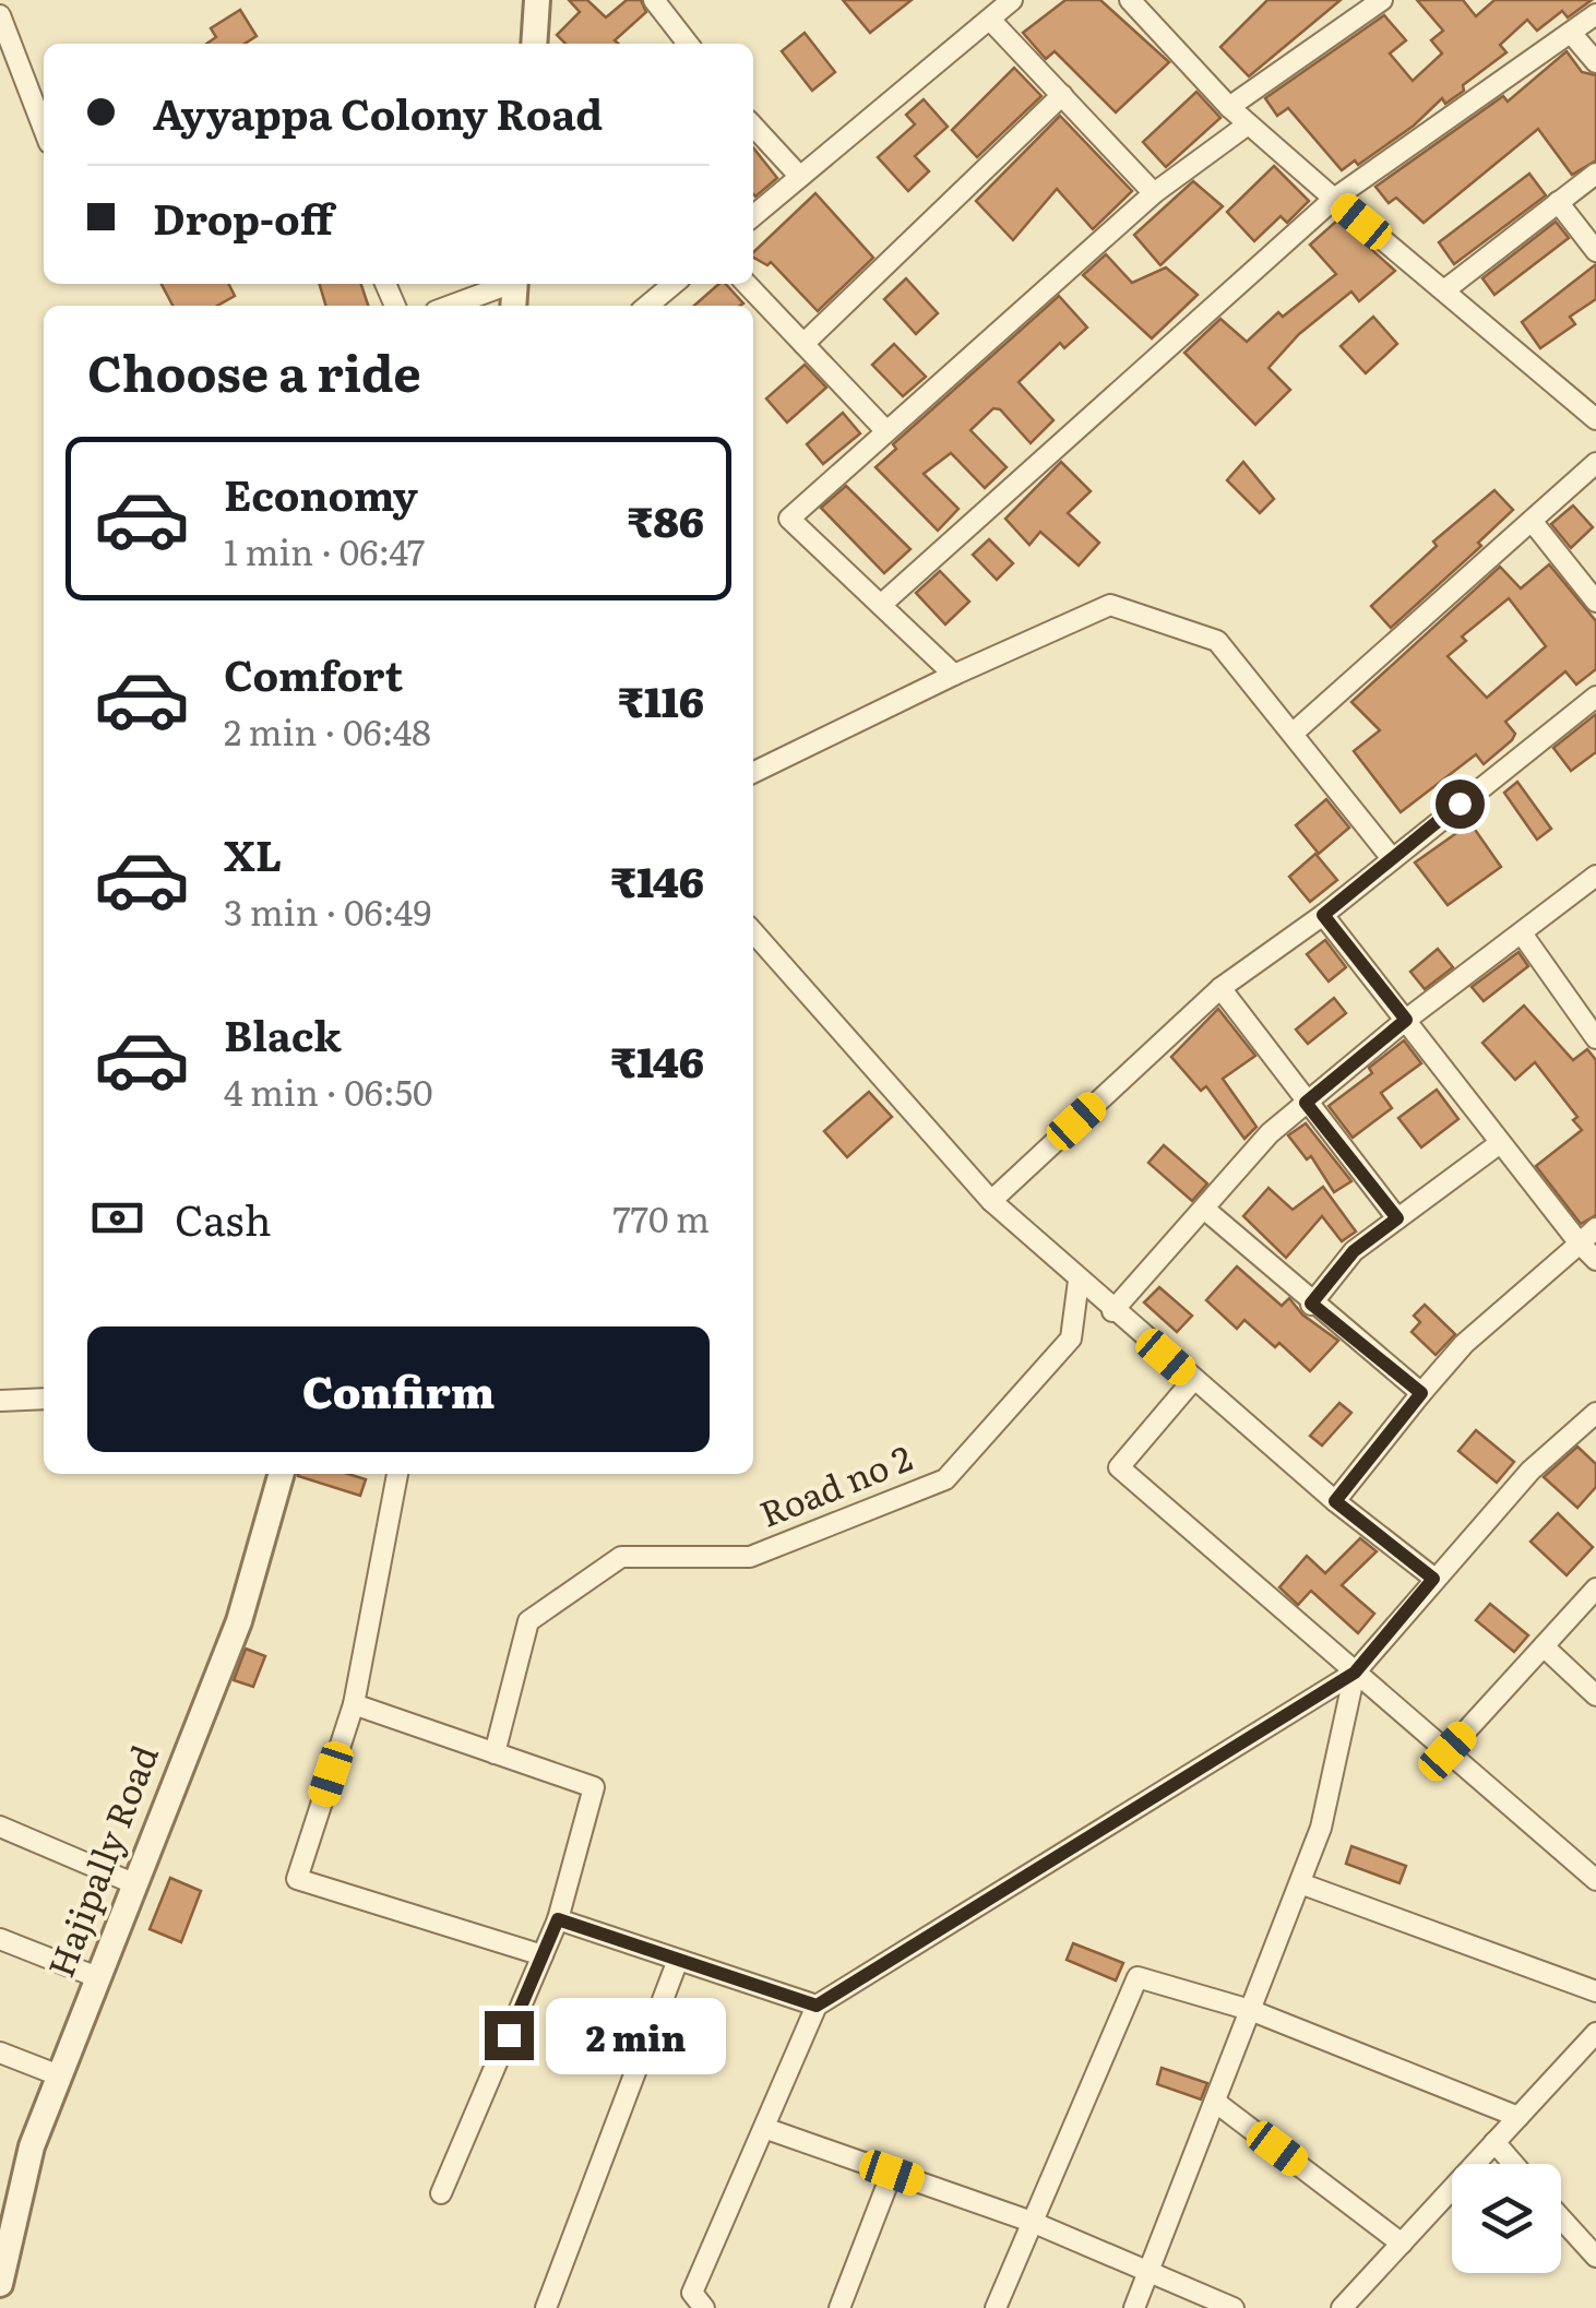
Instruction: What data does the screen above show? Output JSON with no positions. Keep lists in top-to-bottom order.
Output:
{
  "streets": {
    "street": ["Road no 2", "Hajipally Road"]
  },
  "page": {
    "banner": ["Ayyappa Colony Road", "Drop-off"],
    "heading": "Choose a ride",
    "list": [
      {
        "name": "Economy",
        "note": "1 min · 06:47",
        "value": "₹86"
      },
      {
        "name": "Comfort",
        "note": "2 min · 06:48",
        "value": "₹116"
      },
      {
        "name": "XL",
        "note": "3 min · 06:49",
        "value": "₹146"
      },
      {
        "name": "Black",
        "note": "4 min · 06:50",
        "value": "₹146"
      }
    ],
    "pay": ["Cash", "770 m"],
    "buttons": "Confirm",
    "bubble": "2 min"
  }
}
